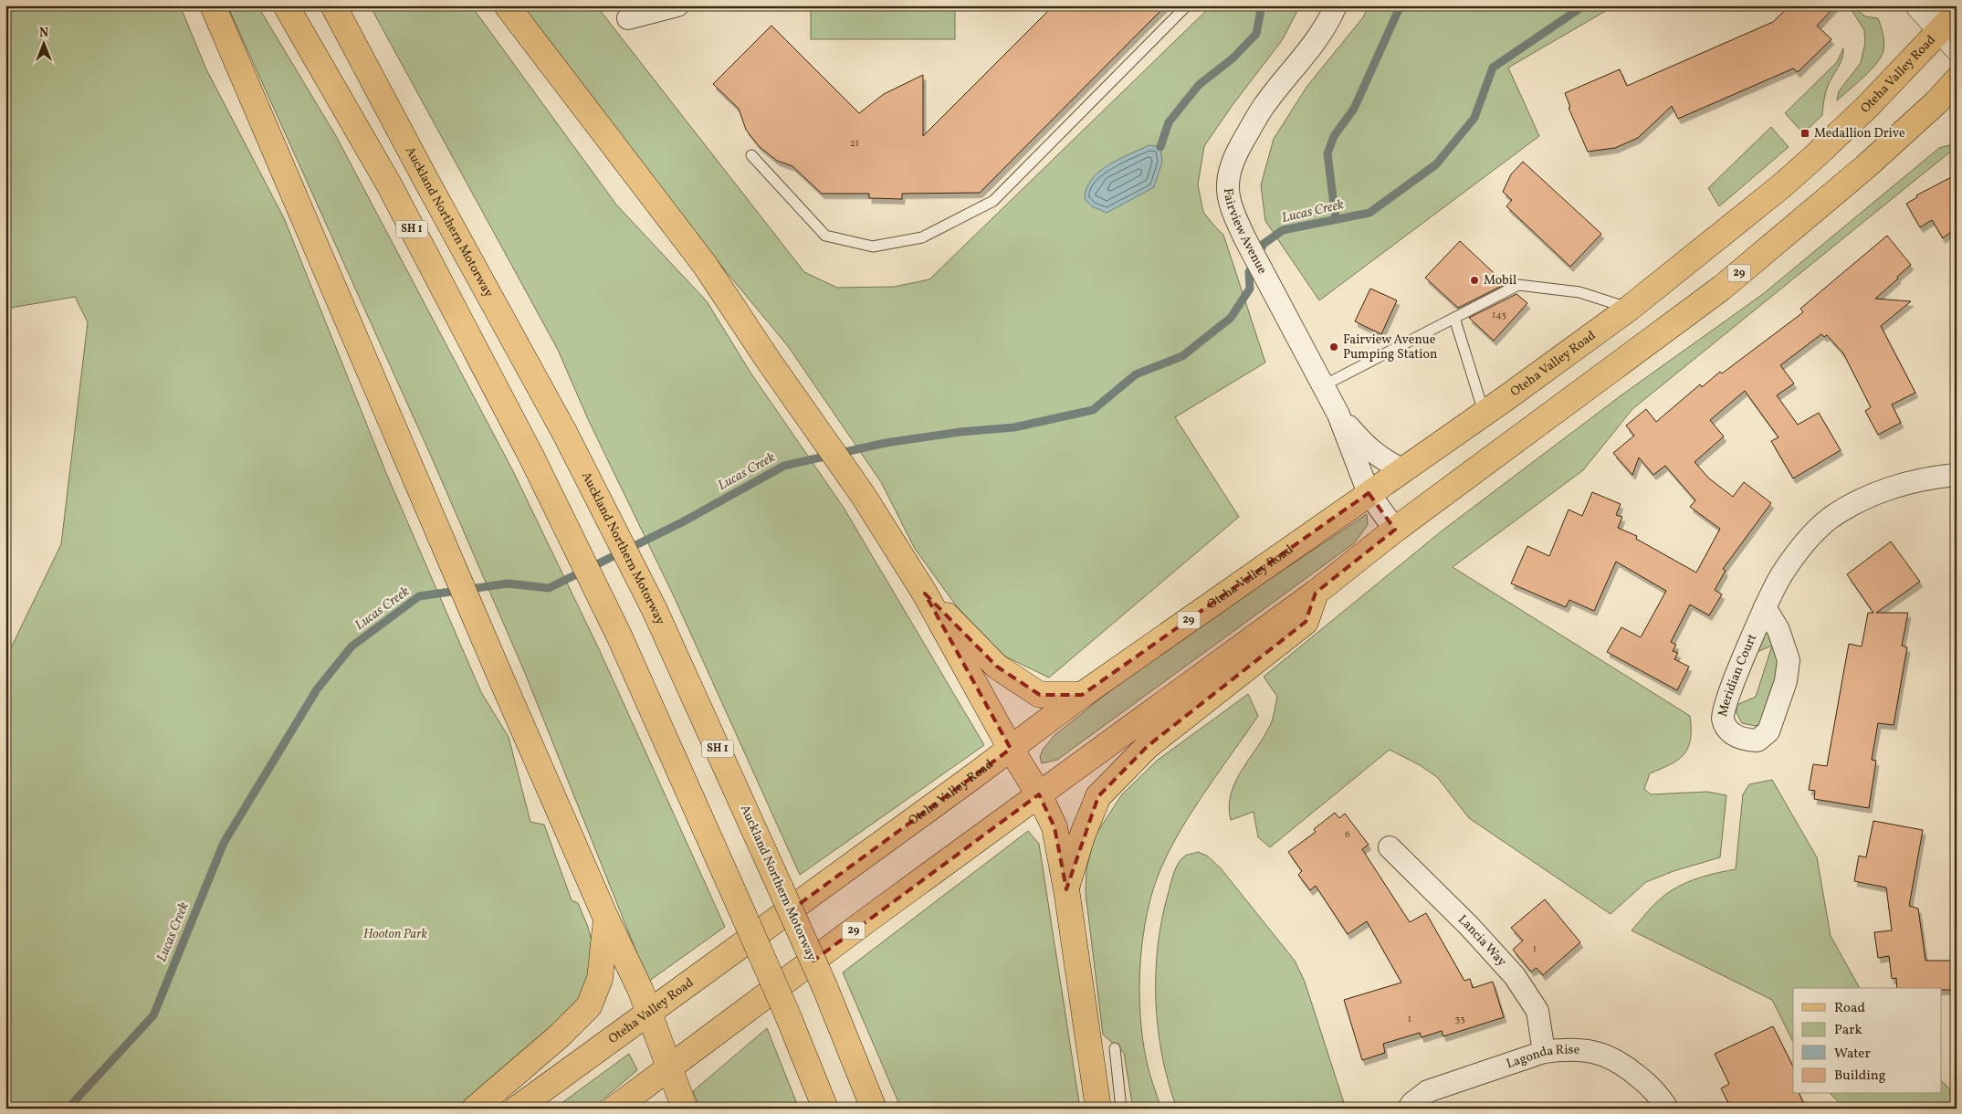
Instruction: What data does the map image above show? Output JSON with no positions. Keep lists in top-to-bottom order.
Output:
{
  "streets": {
    "main road": [
      "Oteha Valley Road",
      "Auckland Northern Motorway",
      "SH 1",
      "29"
    ],
    "street": [
      "Fairview Avenue",
      "Meridian Court",
      "Lancia Way",
      "Lagonda Rise"
    ]
  },
  "crossings": [
    ["Oteha Valley Road", "Fairview Avenue"],
    ["Fairview Avenue", "29"],
    ["Lancia Way", "Lagonda Rise"]
  ],
  "water": ["Lucas Creek"],
  "parks": ["Hooton Park"],
  "places": {
    "transit": ["Medallion Drive"],
    "other": ["Mobil", "Fairview Avenue Pumping Station"]
  },
  "house_numbers": [
    "21",
    "143",
    "6",
    "1",
    "1",
    "33"
  ],
  "legend": [
    "Road",
    "Park",
    "Water",
    "Building"
  ],
  "north": "top"
}
